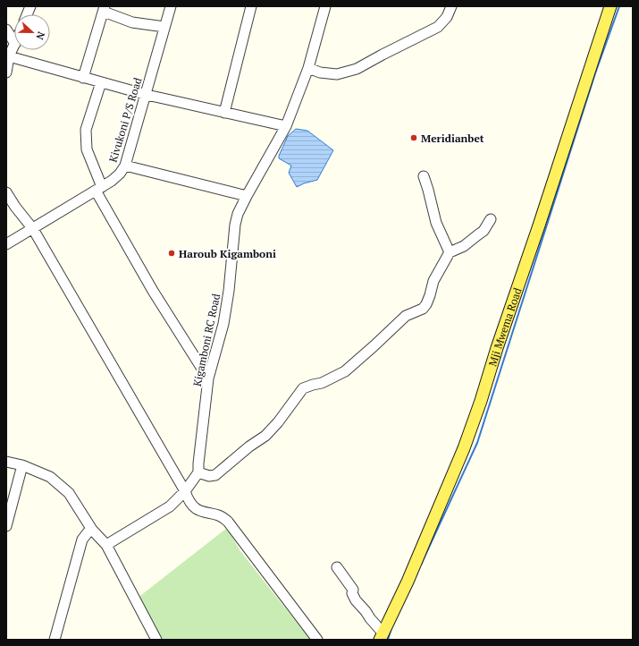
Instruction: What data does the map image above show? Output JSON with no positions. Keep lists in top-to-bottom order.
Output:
{
  "streets": {
    "main road": ["Mji Mwema Road"],
    "street": ["Kivukoni P/S Road", "Kigamboni RC Road"]
  },
  "places": ["Meridianbet", "Haroub Kigamboni"],
  "north": "right"
}
